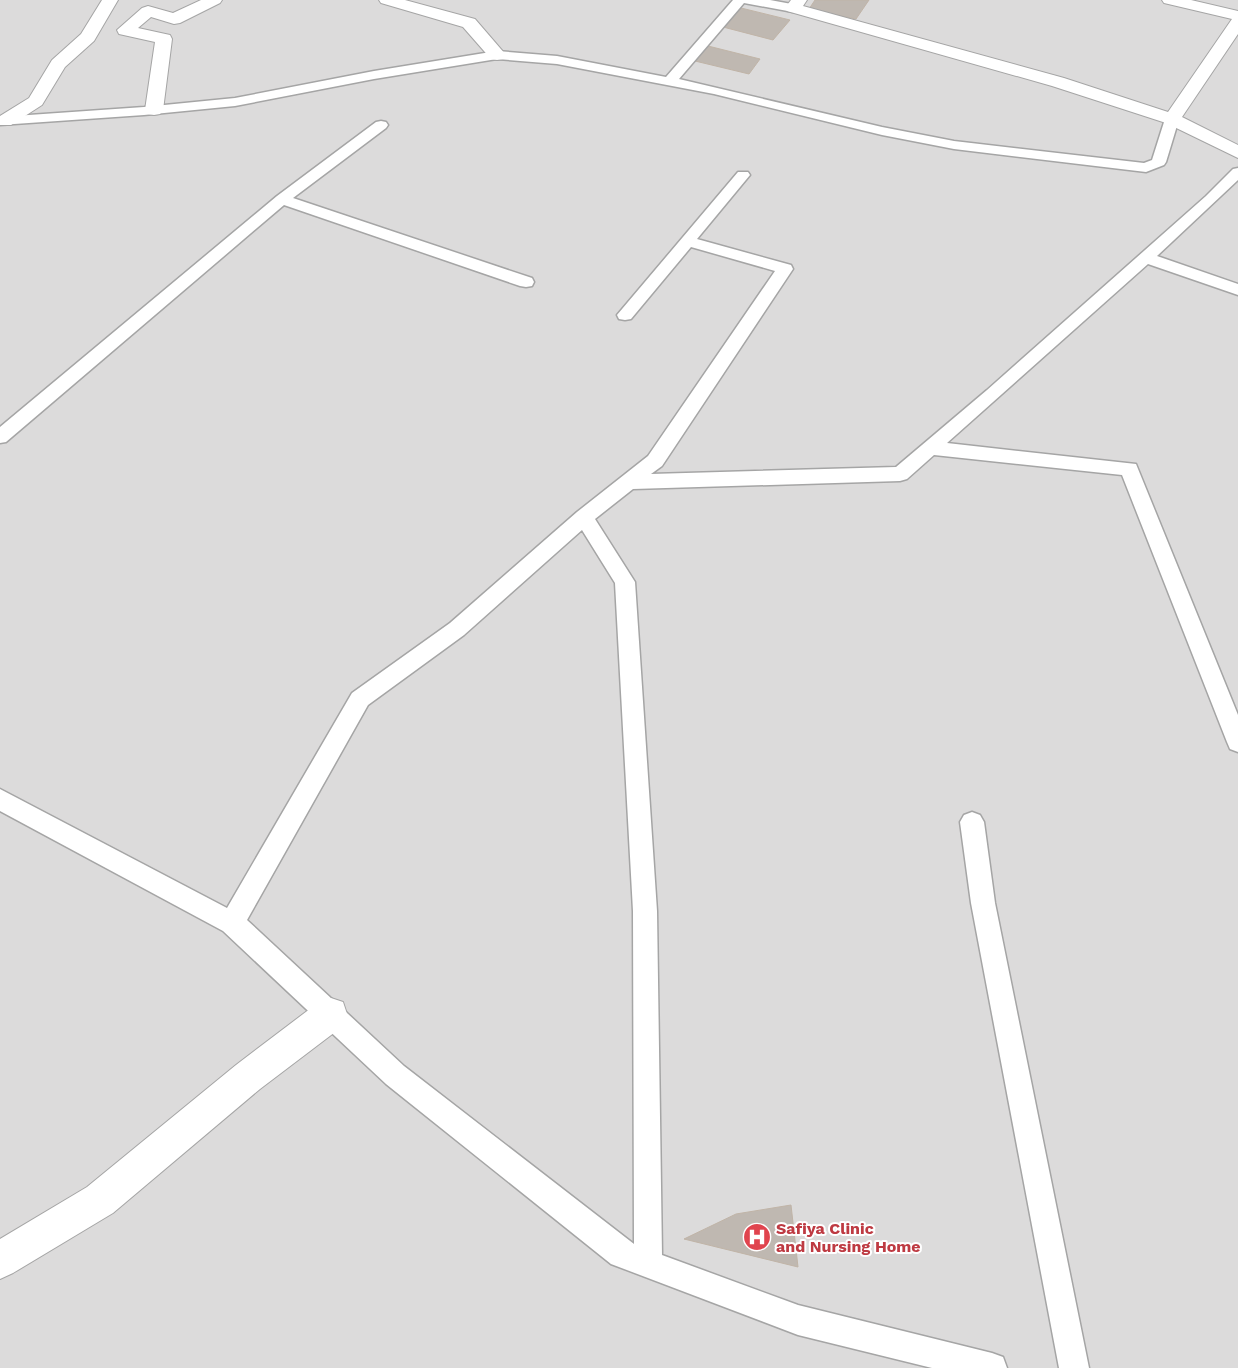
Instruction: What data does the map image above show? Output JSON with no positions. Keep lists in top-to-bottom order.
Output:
{
  "places": {
    "hospital": ["Safiya Clinic and Nursing Home"]
  }
}
